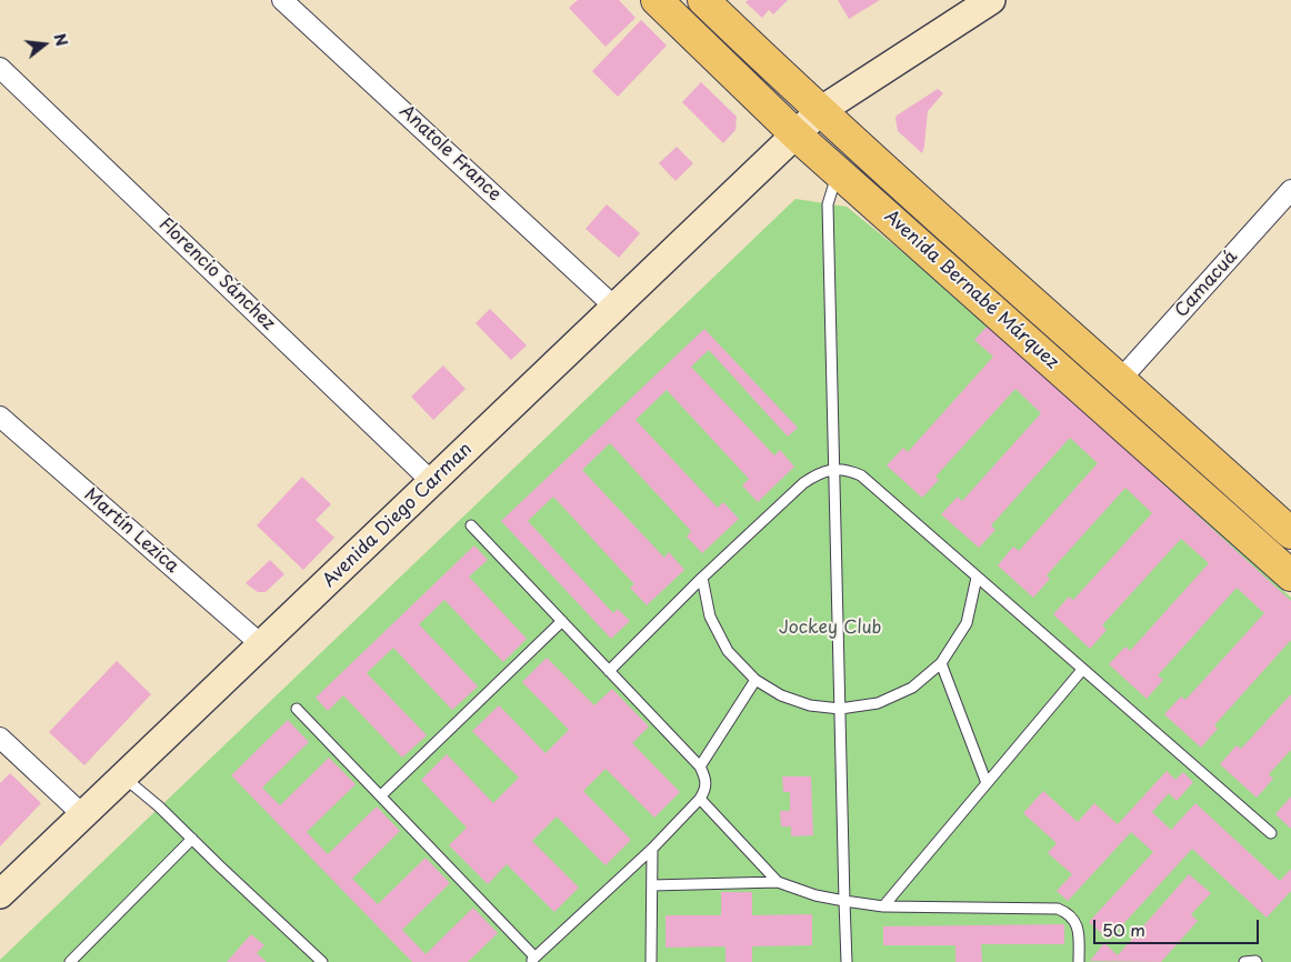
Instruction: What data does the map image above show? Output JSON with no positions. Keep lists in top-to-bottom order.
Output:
{
  "streets": {
    "main road": ["Avenida Bernabé Márquez", "Avenida Diego Carman"],
    "street": [
      "Anatole France",
      "Florencio Sánchez",
      "Camacuá",
      "Martín Lezica"
    ]
  },
  "crossings": [
    ["Anatole France", "Avenida Diego Carman"],
    ["Florencio Sánchez", "Avenida Diego Carman"],
    ["Camacuá", "Avenida Bernabé Márquez"],
    ["Avenida Bernabé Márquez", "Avenida Diego Carman"],
    ["Avenida Diego Carman", "Martín Lezica"]
  ],
  "parks": ["Jockey Club"],
  "scale_bar": "50 m",
  "north": "right"
}
